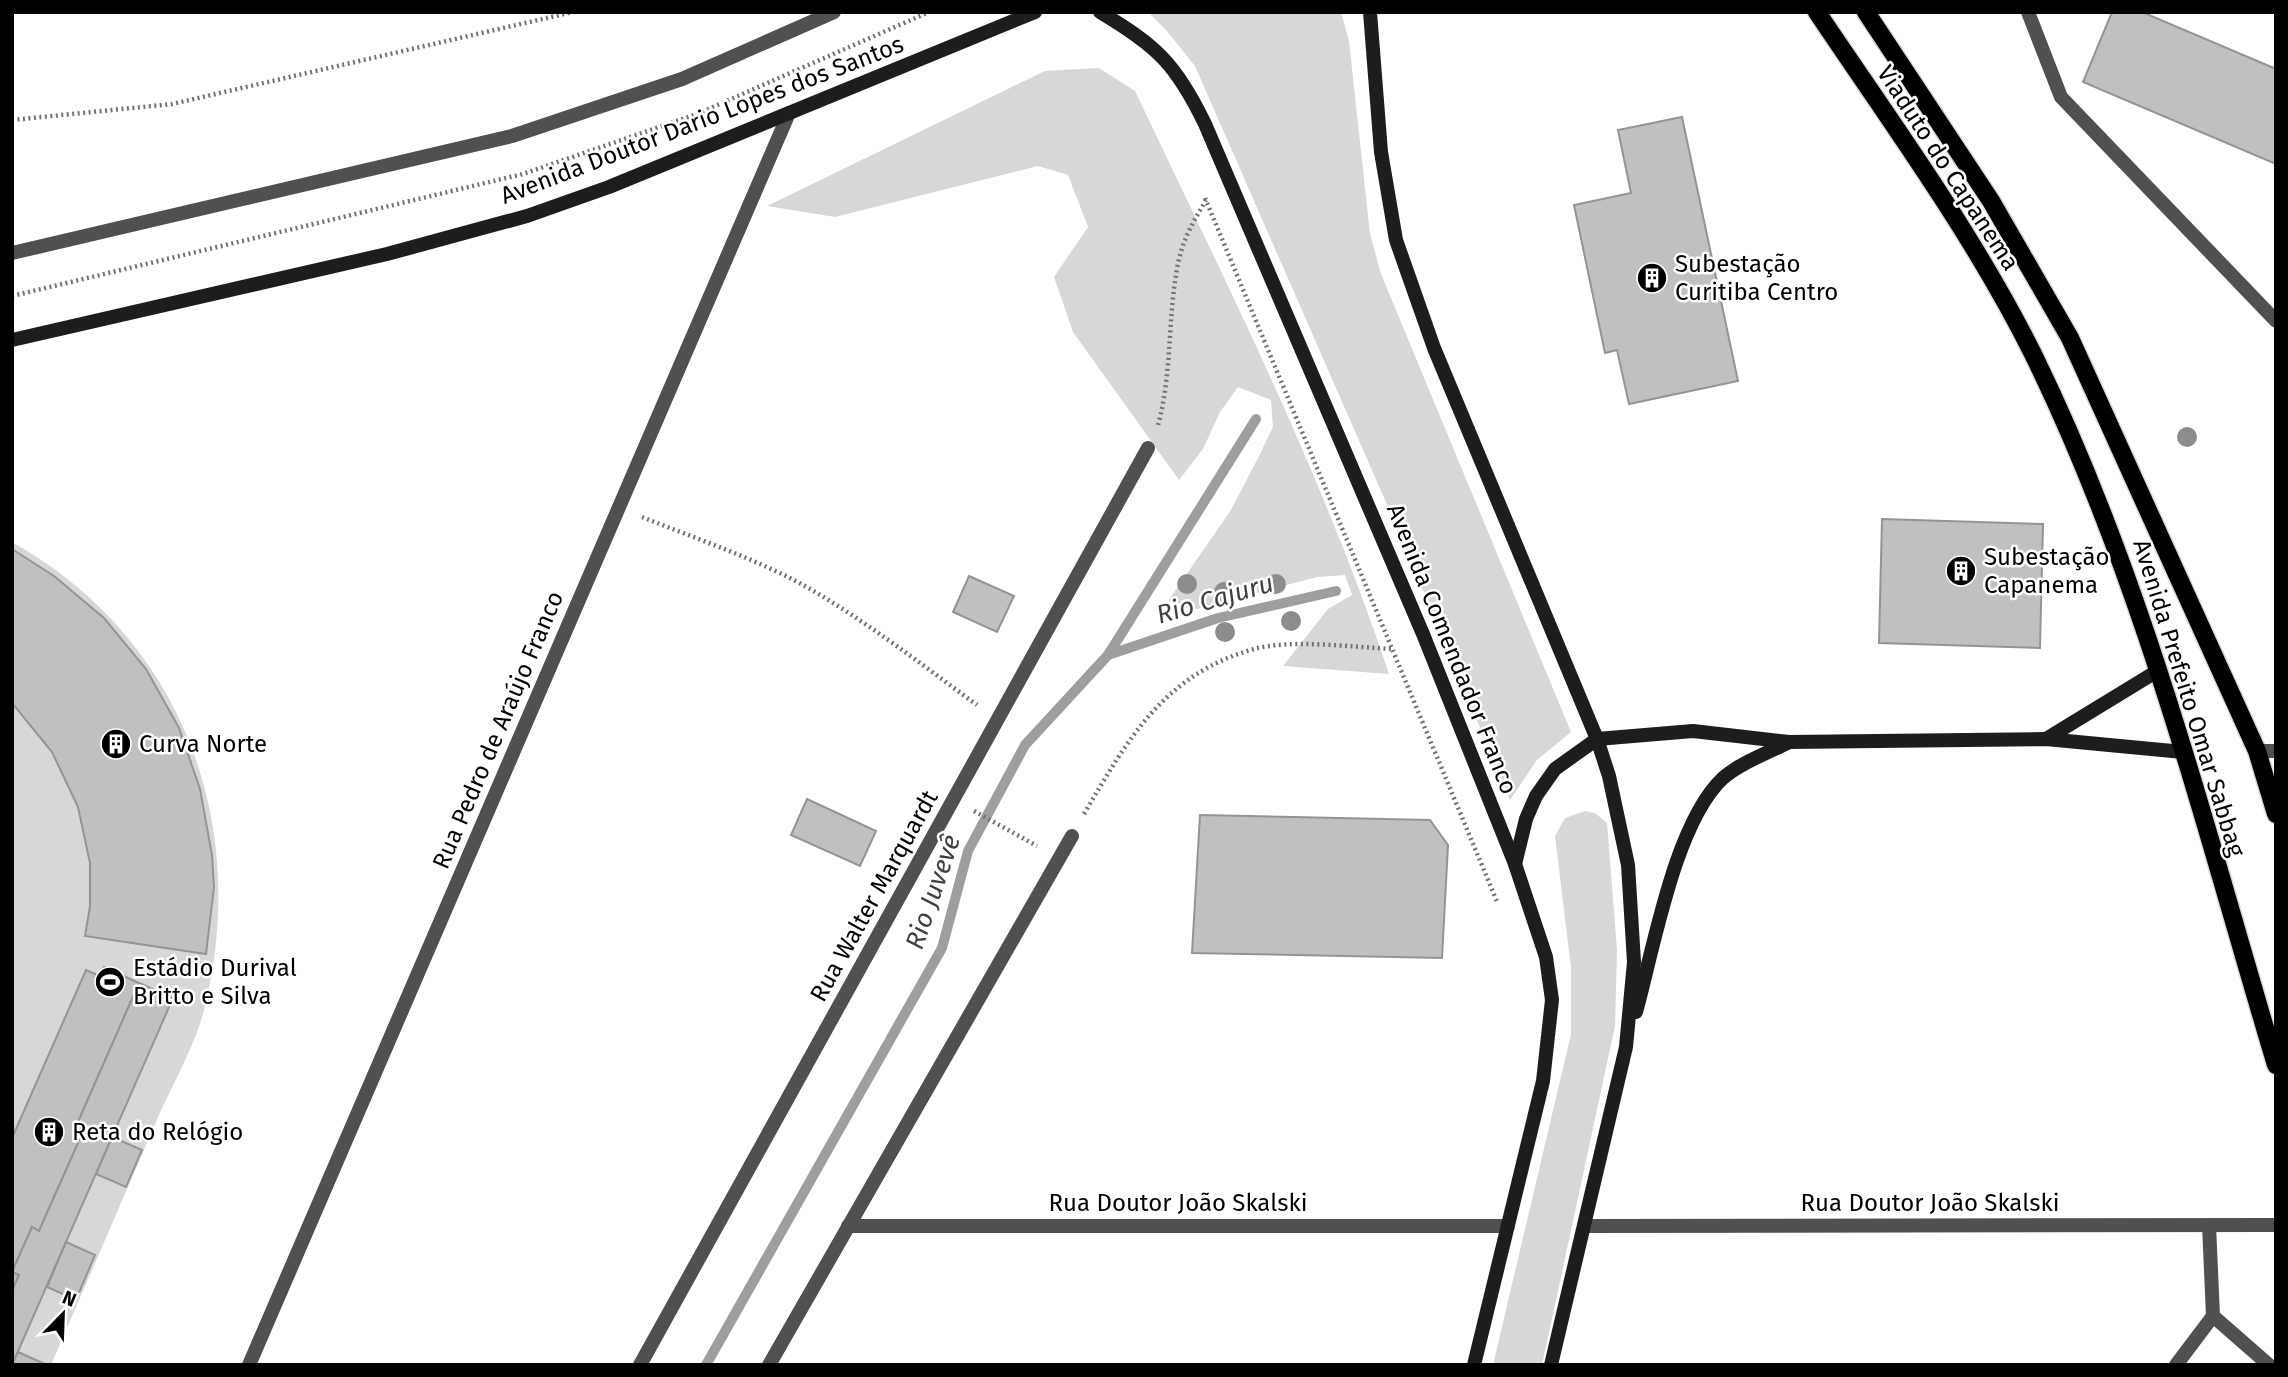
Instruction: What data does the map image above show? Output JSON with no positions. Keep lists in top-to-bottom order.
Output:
{
  "streets": {
    "main road": [
      "Avenida Doutor Dario Lopes dos Santos",
      "Viaduto do Capanema",
      "Avenida Comendador Franco",
      "Avenida Prefeito Omar Sabbag"
    ],
    "street": ["Rua Pedro de Araújo Franco", "Rua Walter Marquardt", "Rua Doutor João Skalski"]
  },
  "crossings": [
    ["Avenida Doutor Dario Lopes dos Santos", "Rua Pedro de Araújo Franco"],
    ["Viaduto do Capanema", "Avenida Prefeito Omar Sabbag"],
    ["Avenida Comendador Franco", "Rua Doutor João Skalski"]
  ],
  "water": ["Rio Cajuru", "Rio Juvevê"],
  "places": {
    "building": [
      "Subestação Curitiba Centro",
      "Subestação Capanema",
      "Curva Norte",
      "Reta do Relógio"
    ],
    "sports": ["Estádio Durival Britto e Silva"]
  },
  "north": "top right"
}
